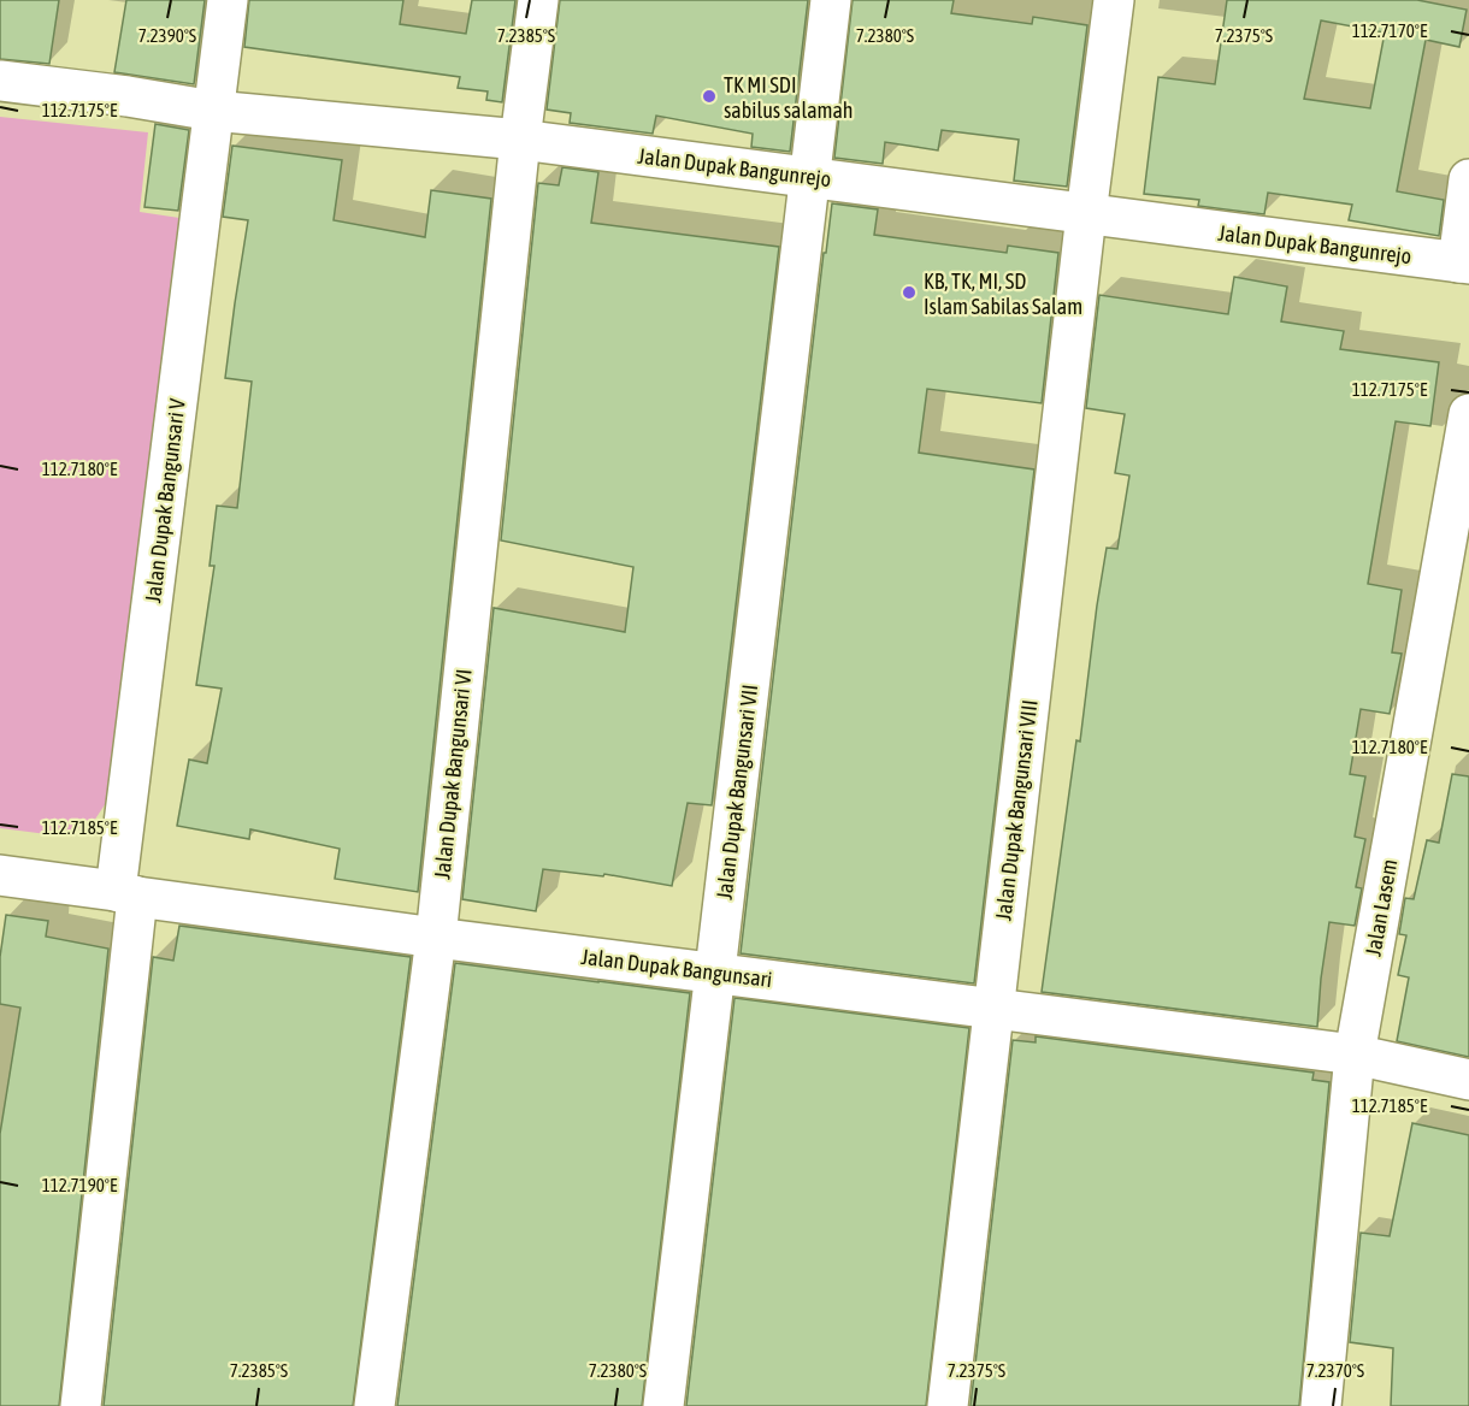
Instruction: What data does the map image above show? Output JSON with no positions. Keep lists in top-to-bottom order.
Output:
{
  "streets": {
    "street": [
      "Jalan Dupak Bangunrejo",
      "Jalan Dupak Bangunsari V",
      "Jalan Dupak Bangunsari VI",
      "Jalan Dupak Bangunsari VII",
      "Jalan Dupak Bangunsari VIII",
      "Jalan Lasem",
      "Jalan Dupak Bangunsari"
    ]
  },
  "crossings": [
    ["Jalan Dupak Bangunrejo", "Jalan Dupak Bangunsari V"],
    ["Jalan Dupak Bangunrejo", "Jalan Dupak Bangunsari VI"],
    ["Jalan Dupak Bangunrejo", "Jalan Dupak Bangunsari VII"],
    ["Jalan Dupak Bangunrejo", "Jalan Dupak Bangunsari VIII"],
    ["Jalan Dupak Bangunsari V", "Jalan Dupak Bangunsari"],
    ["Jalan Dupak Bangunsari VI", "Jalan Dupak Bangunsari"],
    ["Jalan Dupak Bangunsari VII", "Jalan Dupak Bangunsari"],
    ["Jalan Dupak Bangunsari VIII", "Jalan Dupak Bangunsari"],
    ["Jalan Lasem", "Jalan Dupak Bangunsari"]
  ],
  "places": ["TK MI SDI sabilus salamah", "KB, TK, MI, SD Islam Sabilas Salam"],
  "coordinates": [
    "112.7170°E",
    "7.2390°S",
    "7.2385°S",
    "7.2380°S",
    "7.2375°S",
    "112.7175°E",
    "112.7180°E",
    "112.7185°E",
    "112.7190°E",
    "7.2370°S"
  ]
}
